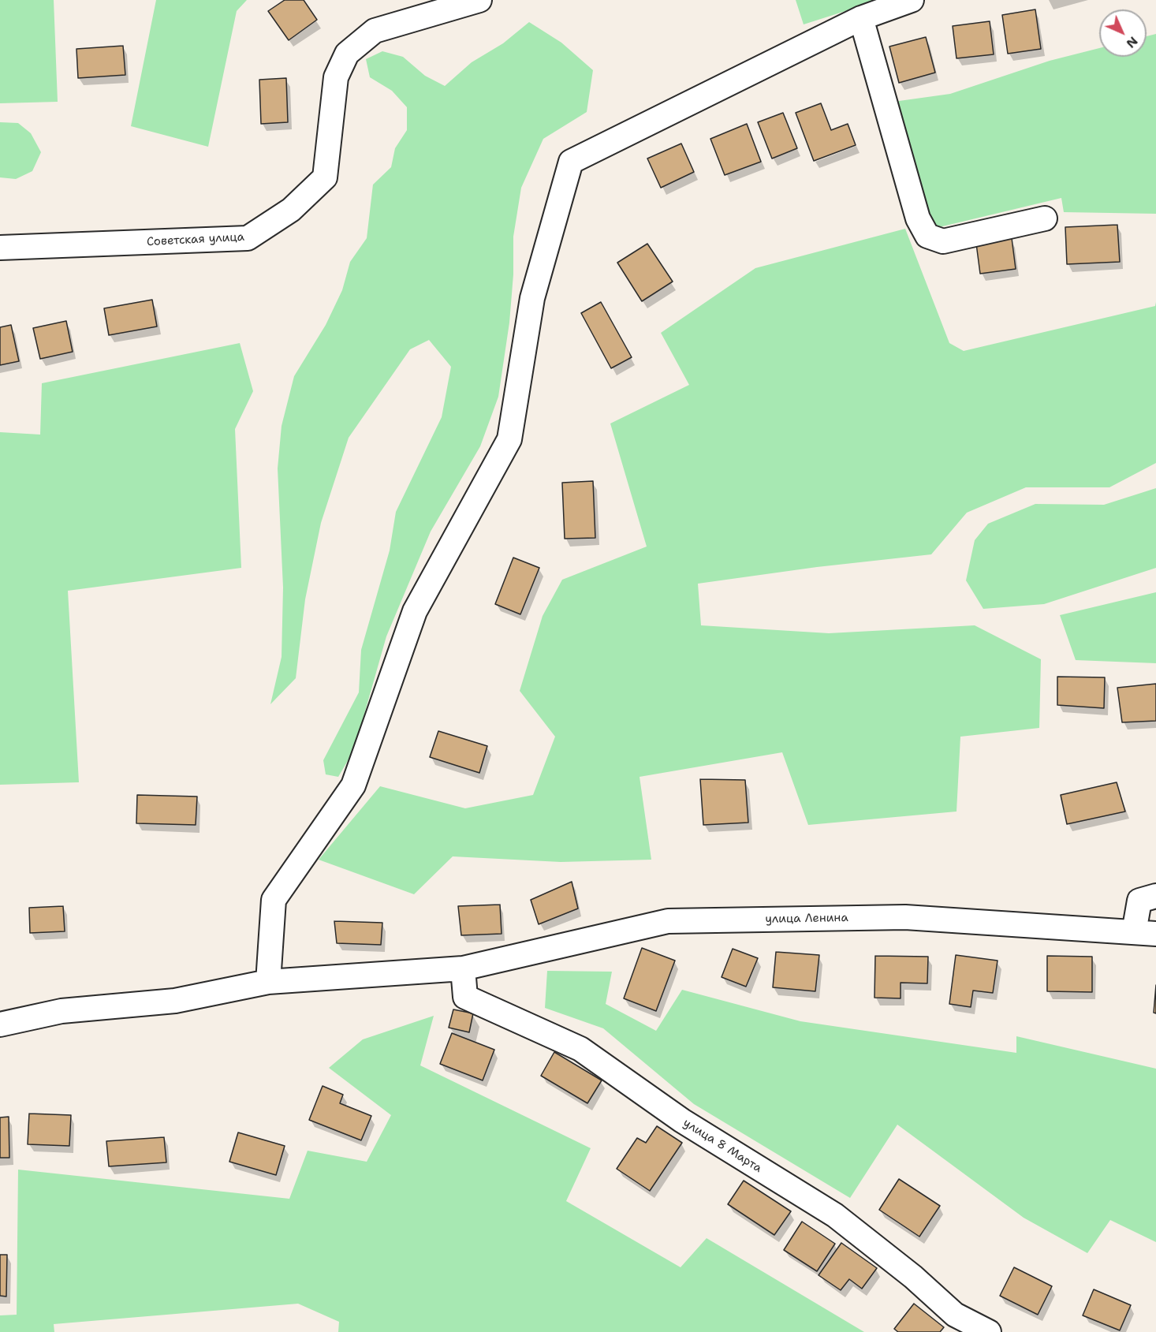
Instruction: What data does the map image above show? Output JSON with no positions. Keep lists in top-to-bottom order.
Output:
{
  "streets": {
    "street": ["Советская улица", "улица Ленина", "улица 8 Марта"]
  },
  "crossings": [
    ["улица Ленина", "улица 8 Марта"]
  ],
  "north": "bottom right"
}
